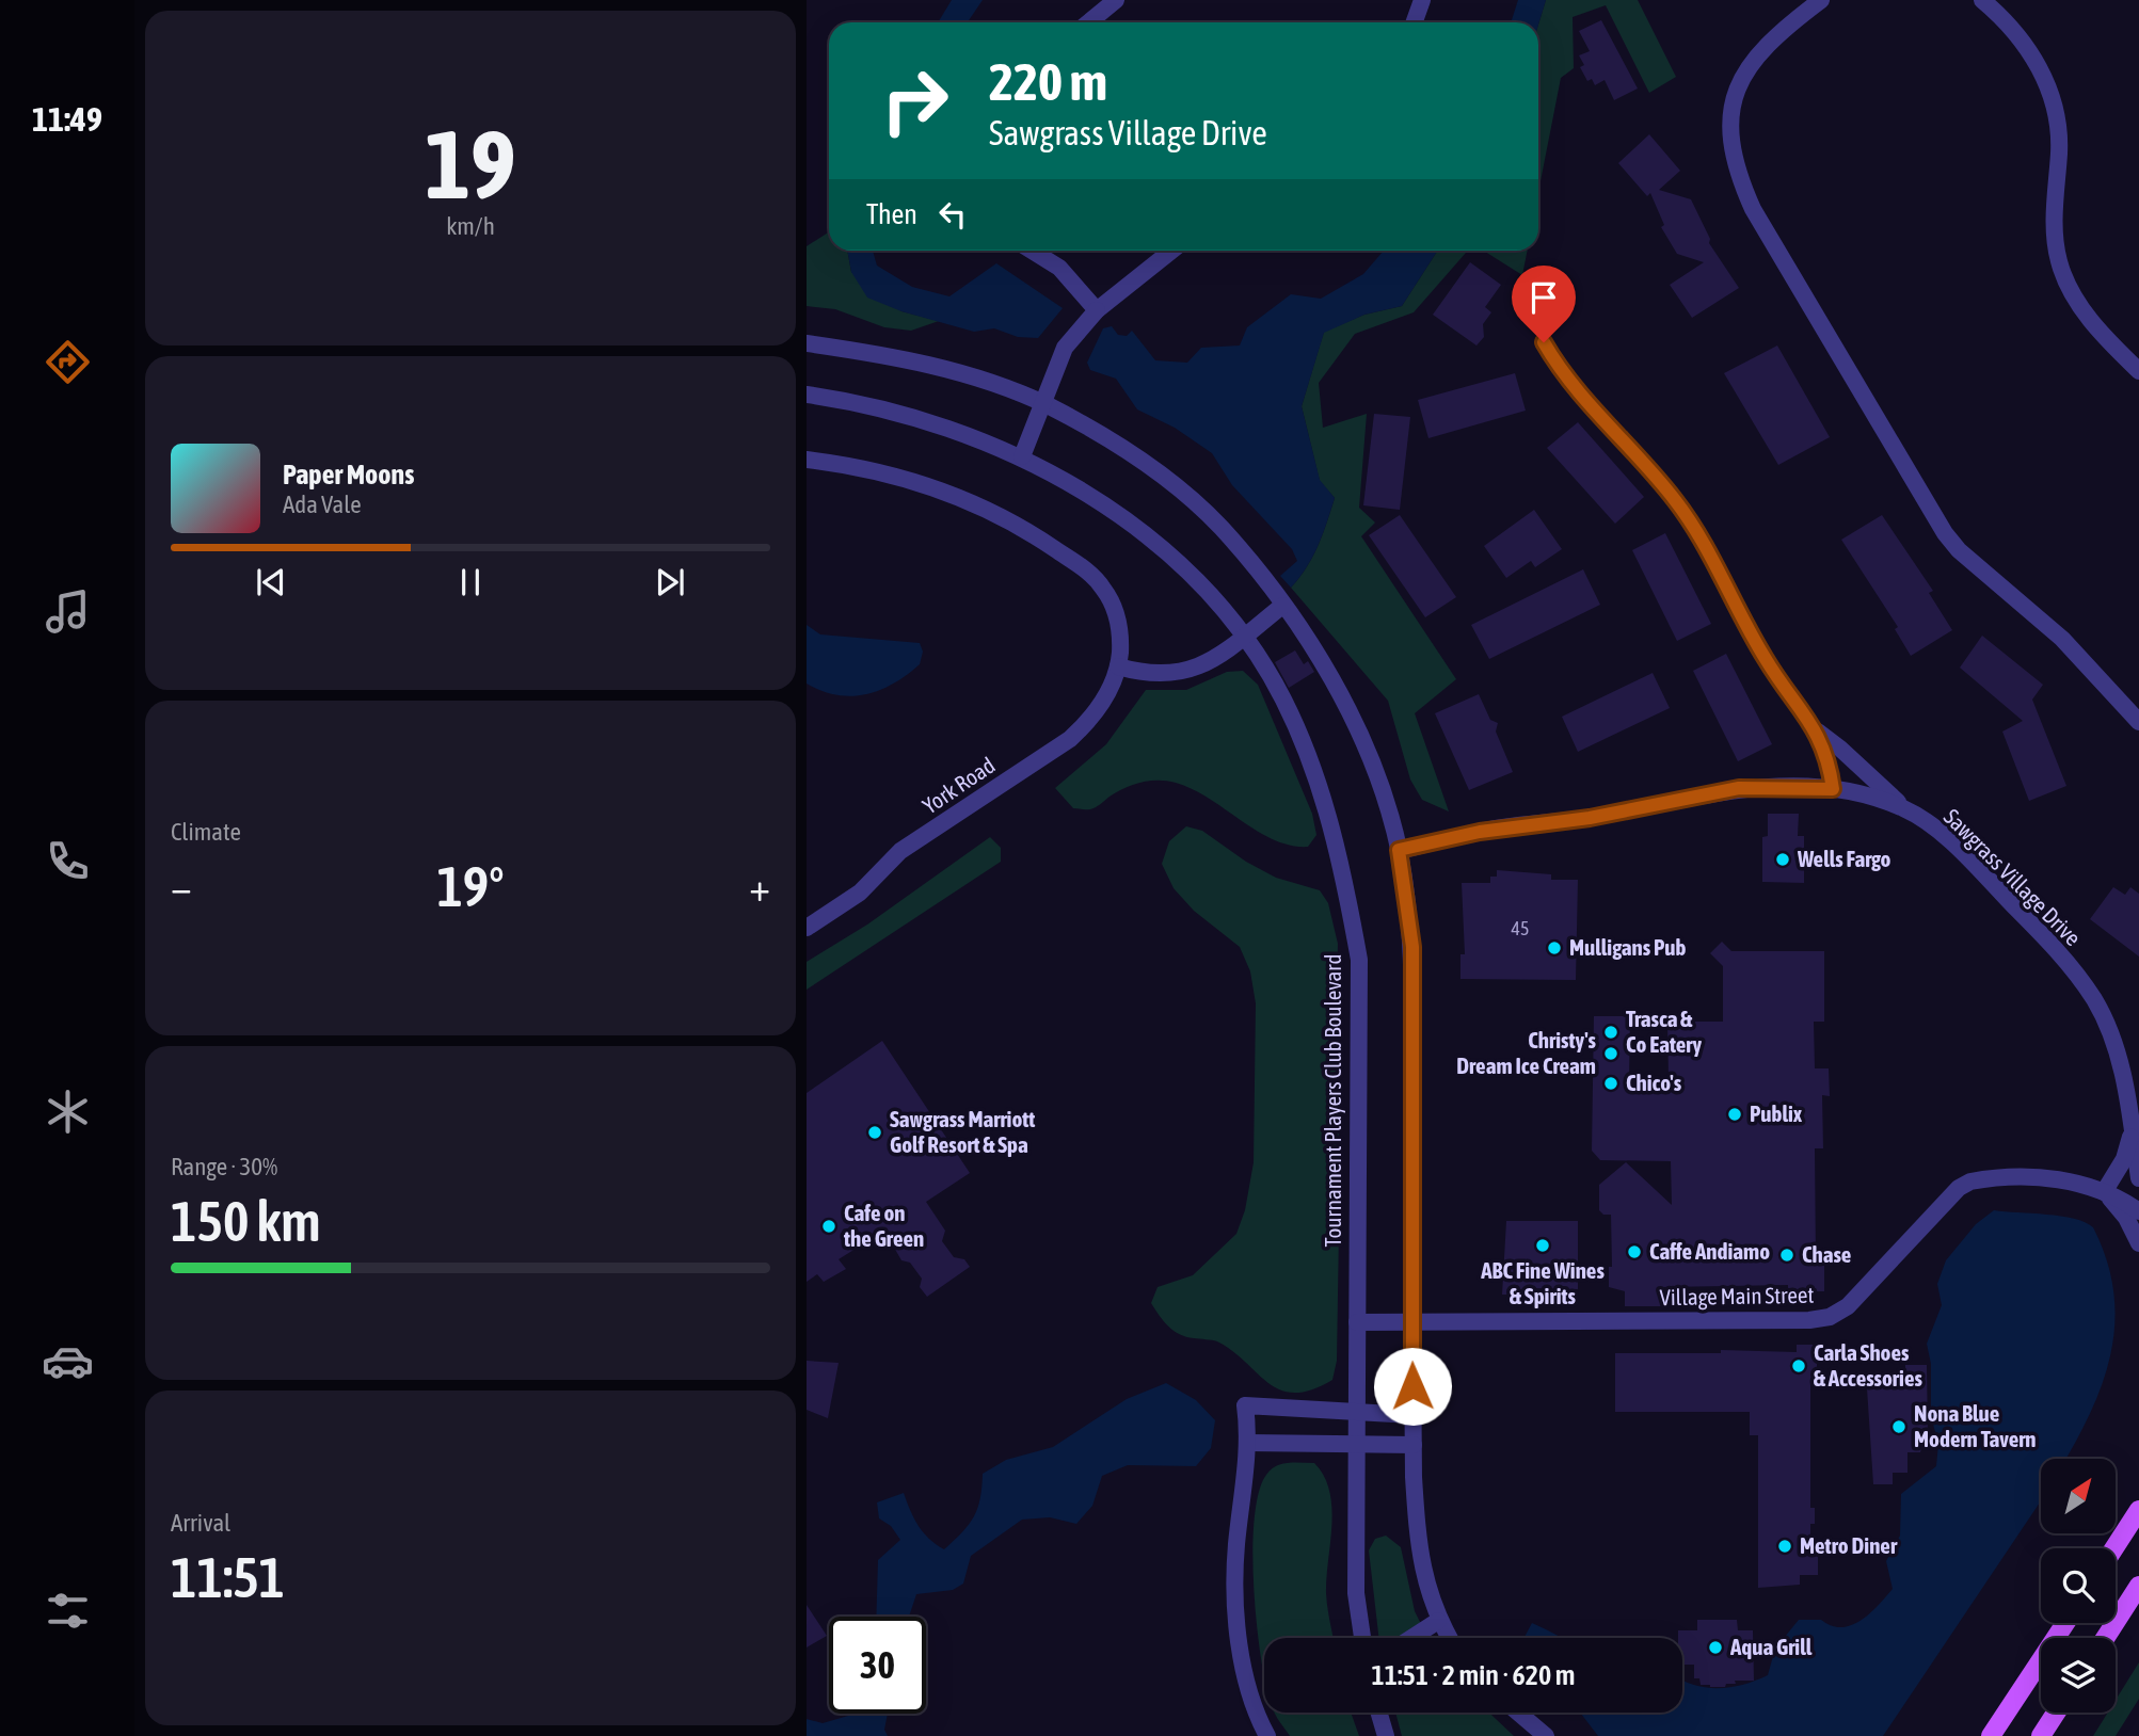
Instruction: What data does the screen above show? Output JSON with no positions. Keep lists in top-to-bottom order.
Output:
{
  "streets": {
    "street": [
      "York Road",
      "Sawgrass Village Drive",
      "Tournament Players Club Boulevard",
      "Village Main Street"
    ]
  },
  "crossings": [
    ["Sawgrass Village Drive", "Village Main Street"],
    ["Tournament Players Club Boulevard", "Village Main Street"]
  ],
  "places": [
    "Wells Fargo",
    "Mulligans Pub",
    "Trasca & Co Eatery",
    "Christy's Dream Ice Cream",
    "Chico's",
    "Publix",
    "Sawgrass Marriott Golf Resort & Spa",
    "Cafe on the Green",
    "ABC Fine Wines & Spirits",
    "Caffe Andiamo",
    "Chase",
    "Carla Shoes & Accessories",
    "Nona Blue Modern Tavern",
    "Metro Diner",
    "Aqua Grill"
  ],
  "house_numbers": ["45"],
  "north": "top right",
  "page": {
    "tabs": "11:49",
    "tile": [
      ["19", "km/h"],
      "Climate",
      ["Range · 30%", "150 km"],
      ["Arrival", "11:51"]
    ],
    "turn": ["220 m", "Sawgrass Village Drive"],
    "then": "Then",
    "song": ["Paper Moons", "Ada Vale"],
    "heat": ["−", "19°", "+"],
    "limit": "30",
    "trip": "11:51 · 2 min · 620 m"
  }
}
